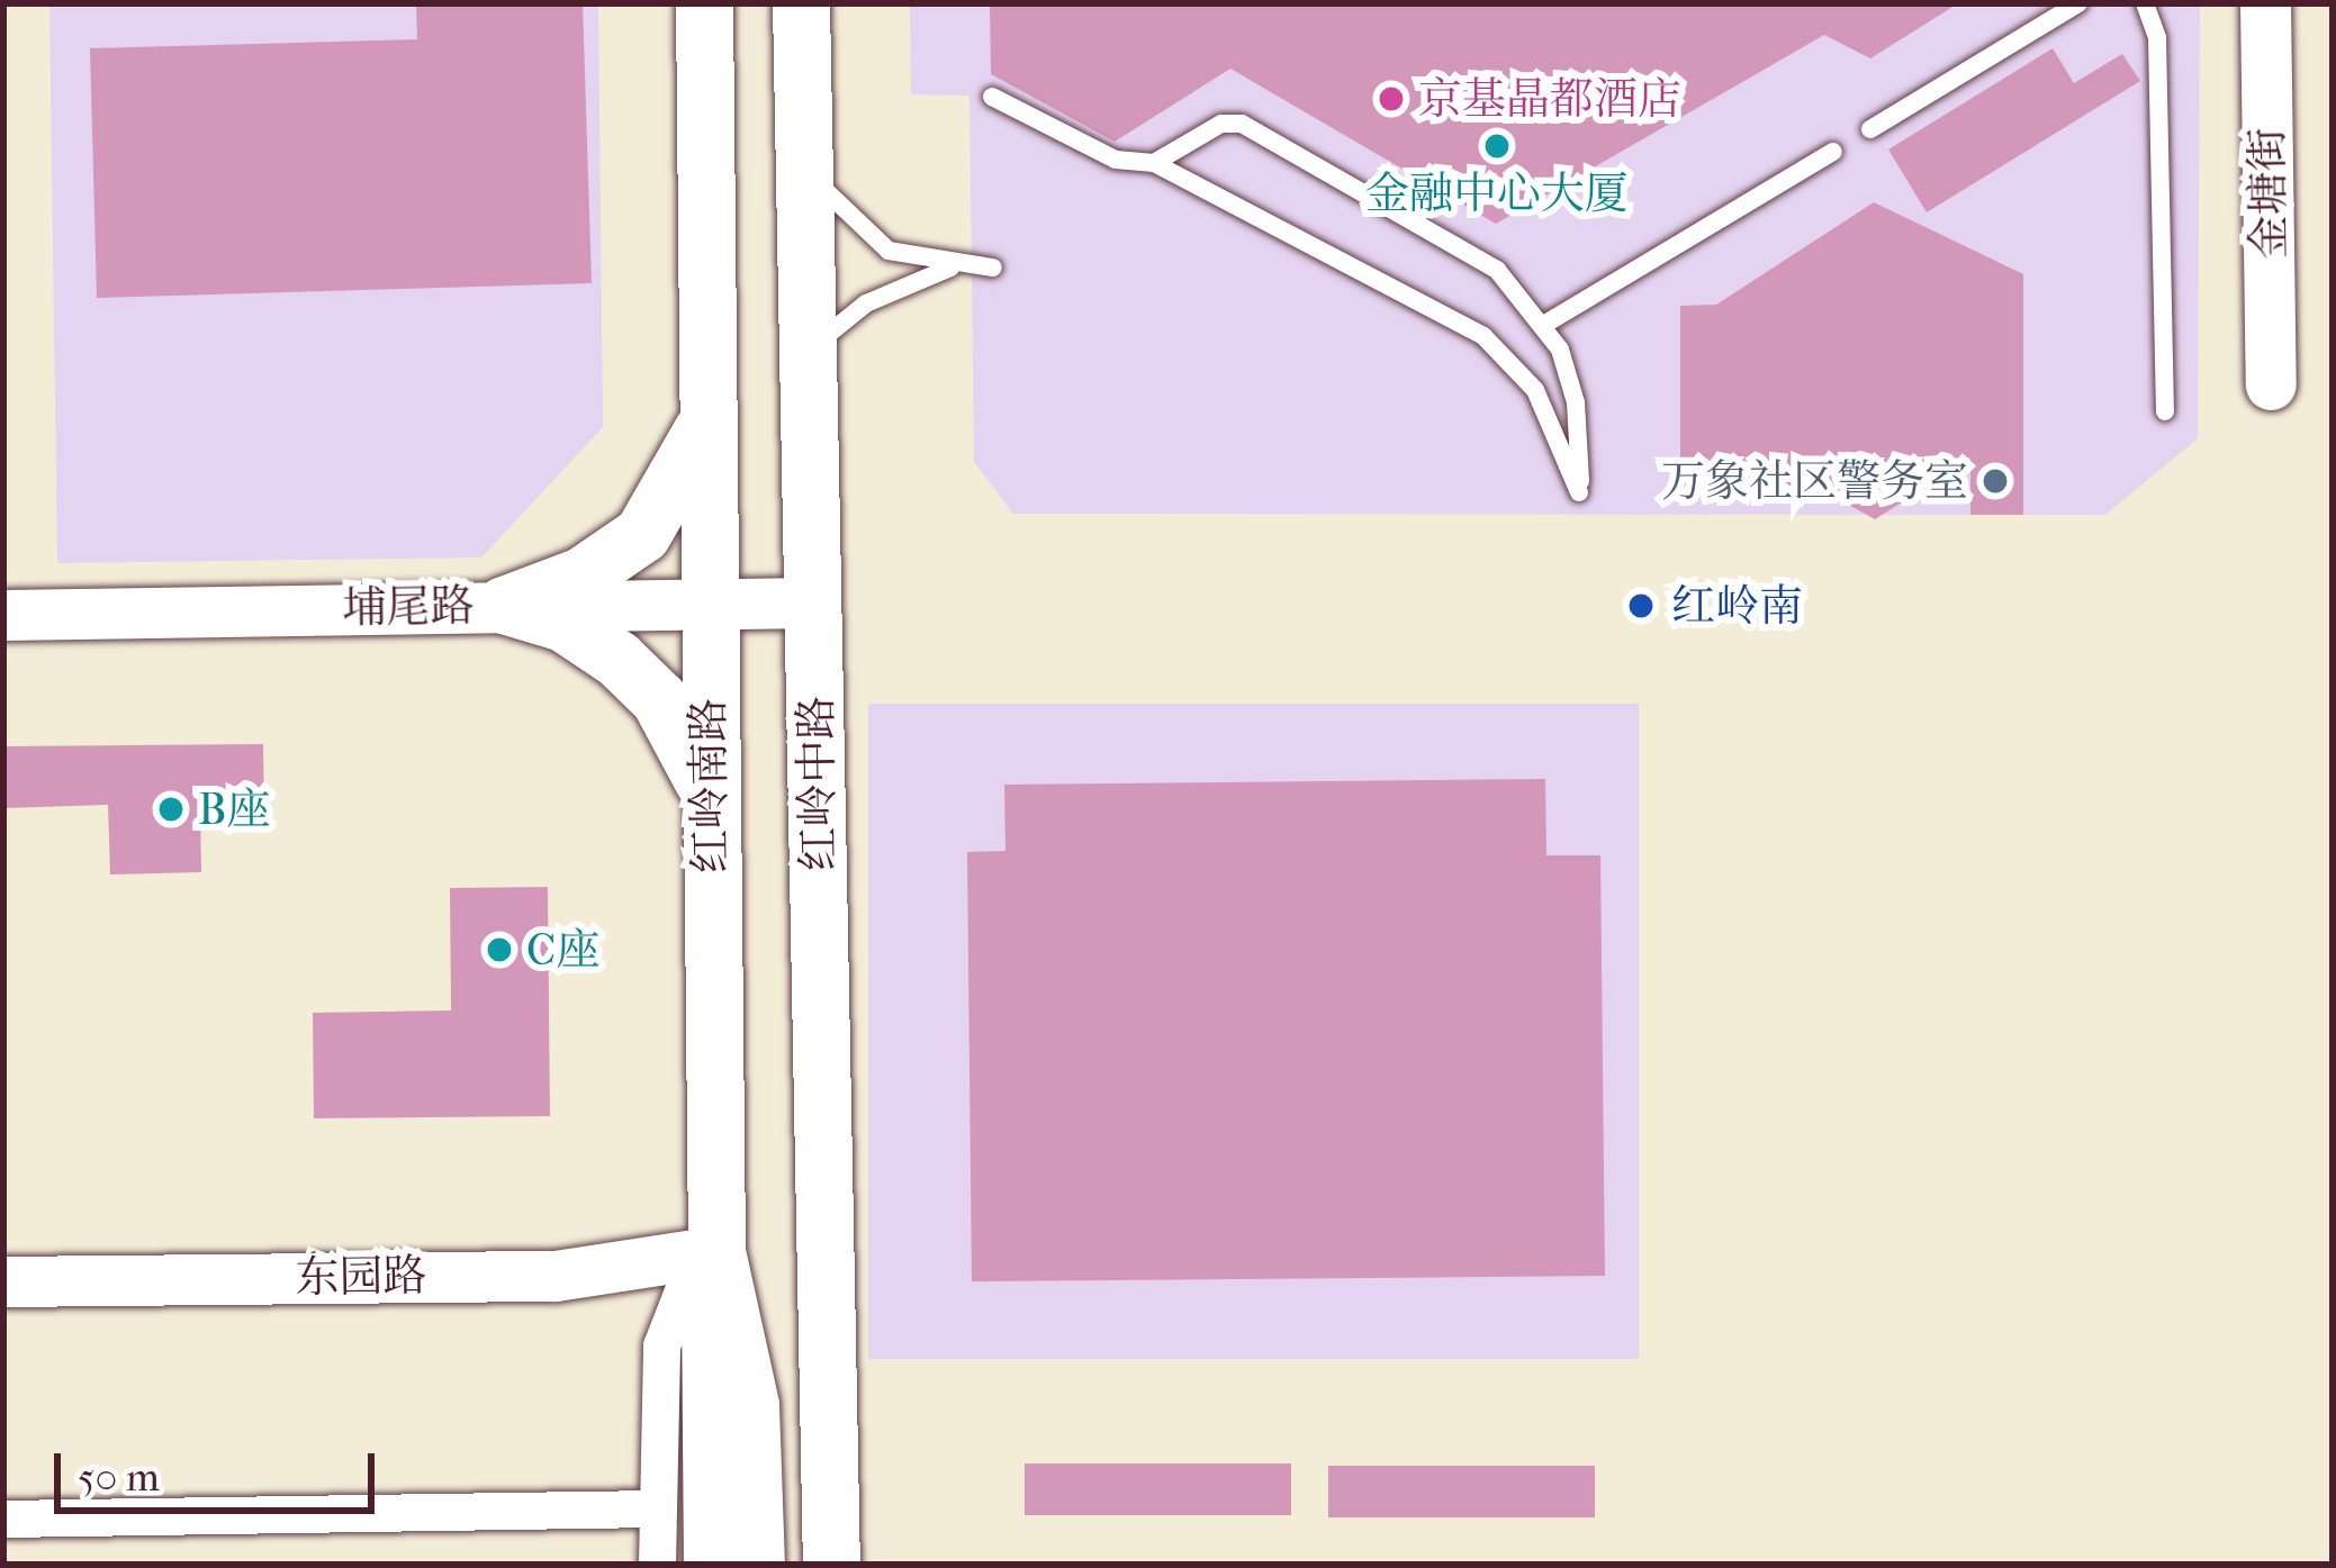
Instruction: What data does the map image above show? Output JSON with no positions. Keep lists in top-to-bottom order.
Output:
{
  "streets": {
    "main road": ["红岭中路", "红岭南路"],
    "street": ["金塘街", "埔尾路", "东园路"]
  },
  "crossings": [
    ["埔尾路", "红岭中路"],
    ["埔尾路", "红岭南路"],
    ["红岭南路", "东园路"]
  ],
  "places": [
    "京基晶都酒店",
    "金融中心大厦",
    "万象社区警务室",
    "红岭南",
    "B座",
    "C座"
  ],
  "scale_bar": "50 m"
}
